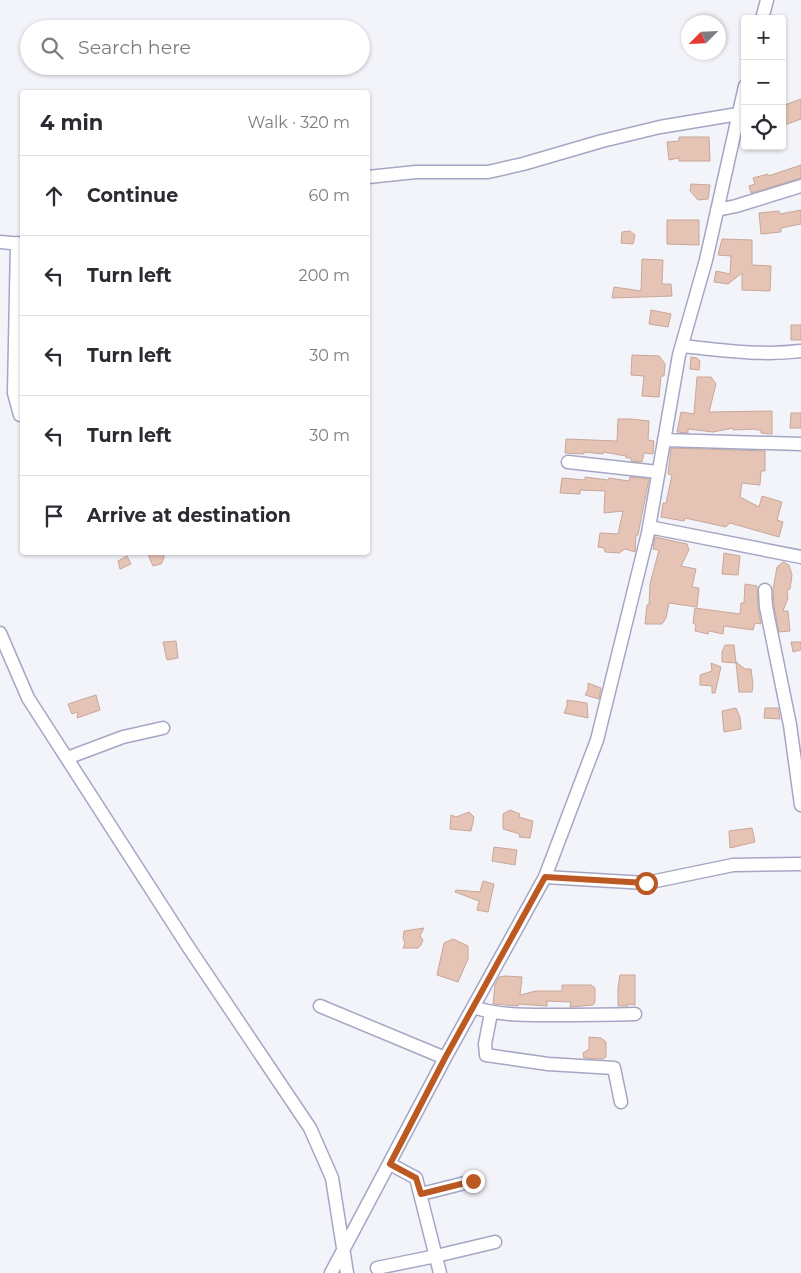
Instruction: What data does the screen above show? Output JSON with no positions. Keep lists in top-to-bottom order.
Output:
{
  "north": "bottom left",
  "page": {
    "map_buttons": ["+", "−"],
    "search": "Search here",
    "heading": ["4 min", "Walk · 320 m"],
    "list": [
      ["Continue", "60 m"],
      ["Turn left", "200 m"],
      ["Turn left", "30 m"],
      ["Turn left", "30 m"],
      "Arrive at destination"
    ]
  }
}
